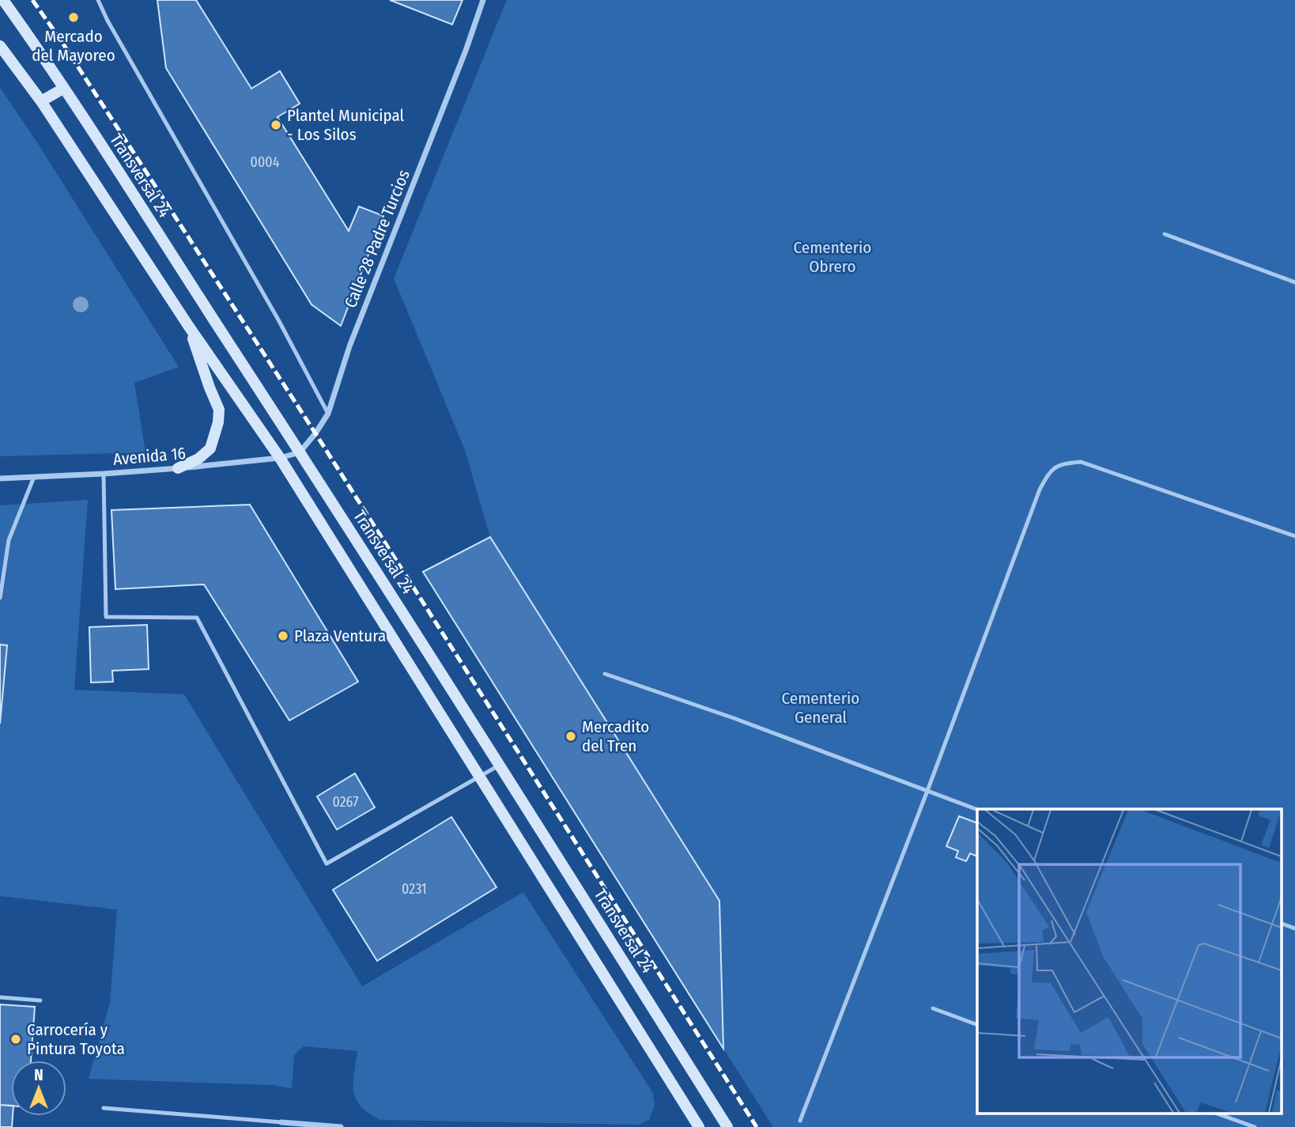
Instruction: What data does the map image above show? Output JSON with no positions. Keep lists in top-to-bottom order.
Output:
{
  "streets": {
    "main road": ["Transversal 24"],
    "street": ["Calle 28 Padre Turcios", "Avenida 16"]
  },
  "crossings": [
    ["Transversal 24", "Calle 28 Padre Turcios"],
    ["Transversal 24", "Avenida 16"],
    ["Calle 28 Padre Turcios", "Avenida 16"]
  ],
  "parks": ["Cementerio Obrero", "Cementerio General"],
  "places": [
    "Mercado del Mayoreo",
    "Plantel Municipal - Los Silos",
    "Plaza Ventura",
    "Mercadito del Tren",
    "Carrocería y Pintura Toyota"
  ],
  "house_numbers": ["0004", "0267", "0231"],
  "north": "top"
}
